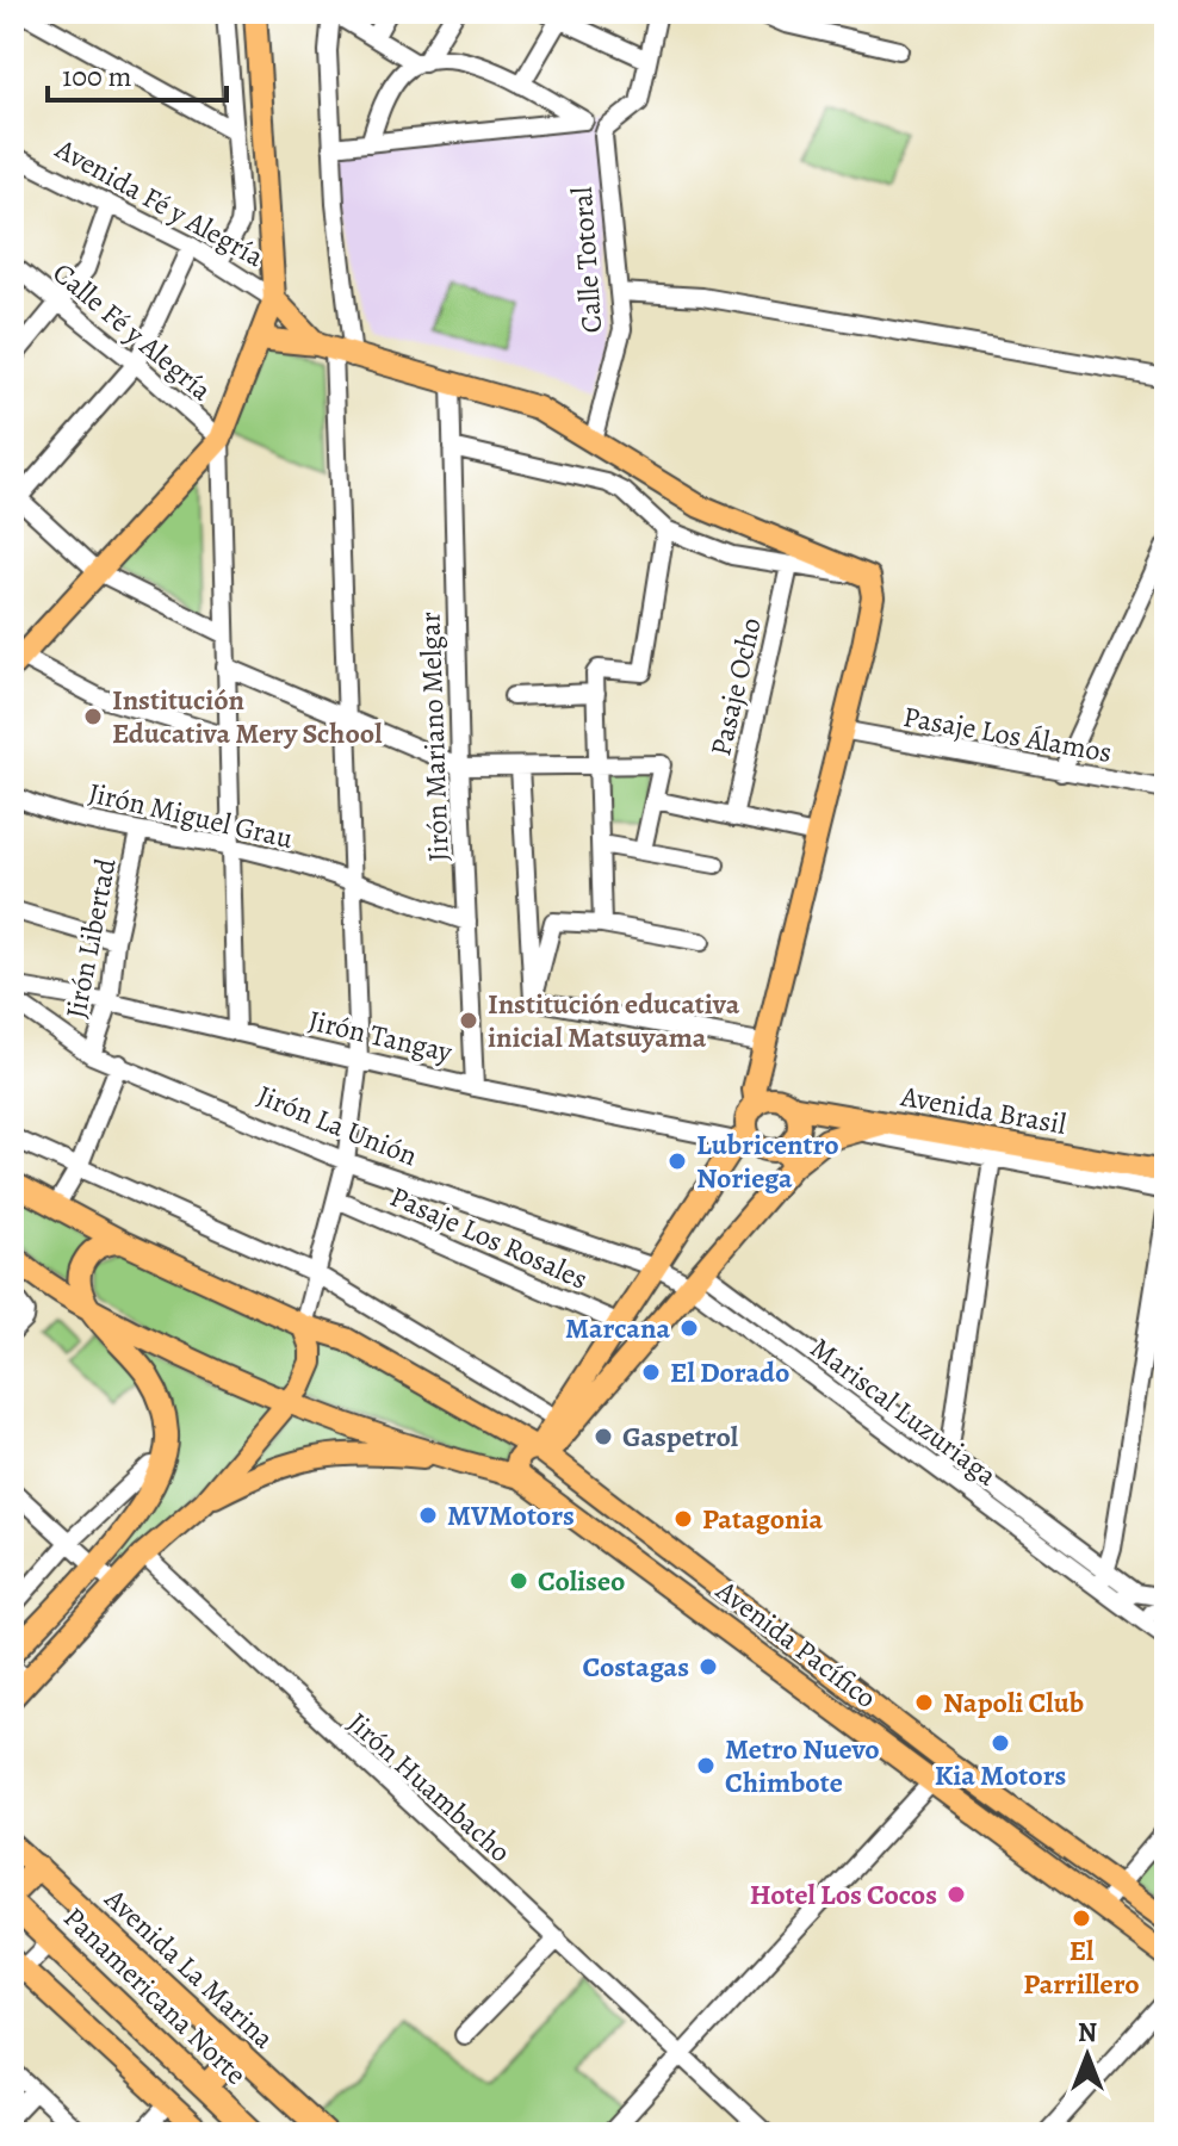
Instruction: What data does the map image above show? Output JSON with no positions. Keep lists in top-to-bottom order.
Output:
{
  "streets": {
    "highway": ["Panamericana Norte"],
    "main road": [
      "Avenida Fé y Alegría",
      "Avenida Brasil",
      "Avenida Pacífico",
      "Avenida La Marina"
    ],
    "street": [
      "Calle Totoral",
      "Calle Fé y Alegría",
      "Pasaje Ocho",
      "Pasaje Los Álamos",
      "Jirón Mariano Melgar",
      "Jirón Miguel Grau",
      "Jirón Libertad",
      "Jirón Tangay",
      "Jirón La Unión",
      "Pasaje Los Rosales",
      "Mariscal Luzuriaga",
      "Jirón Huambacho"
    ]
  },
  "crossings": [
    ["Jirón Mariano Melgar", "Jirón Miguel Grau"],
    ["Jirón Mariano Melgar", "Jirón Tangay"],
    ["Jirón Miguel Grau", "Jirón Libertad"],
    ["Jirón Libertad", "Jirón Tangay"],
    ["Jirón Libertad", "Jirón La Unión"],
    ["Jirón Tangay", "Avenida Brasil"],
    ["Jirón La Unión", "Mariscal Luzuriaga"]
  ],
  "places": [
    "Institución Educativa Mery School",
    "Institución educativa inicial Matsuyama",
    "Lubricentro Noriega",
    "Marcana",
    "El Dorado",
    "Gaspetrol",
    "MVMotors",
    "Patagonia",
    "Coliseo",
    "Costagas",
    "Napoli Club",
    "Kia Motors",
    "Metro Nuevo Chimbote",
    "Hotel Los Cocos",
    "El Parrillero"
  ],
  "scale_bar": "100 m",
  "north": "top"
}
